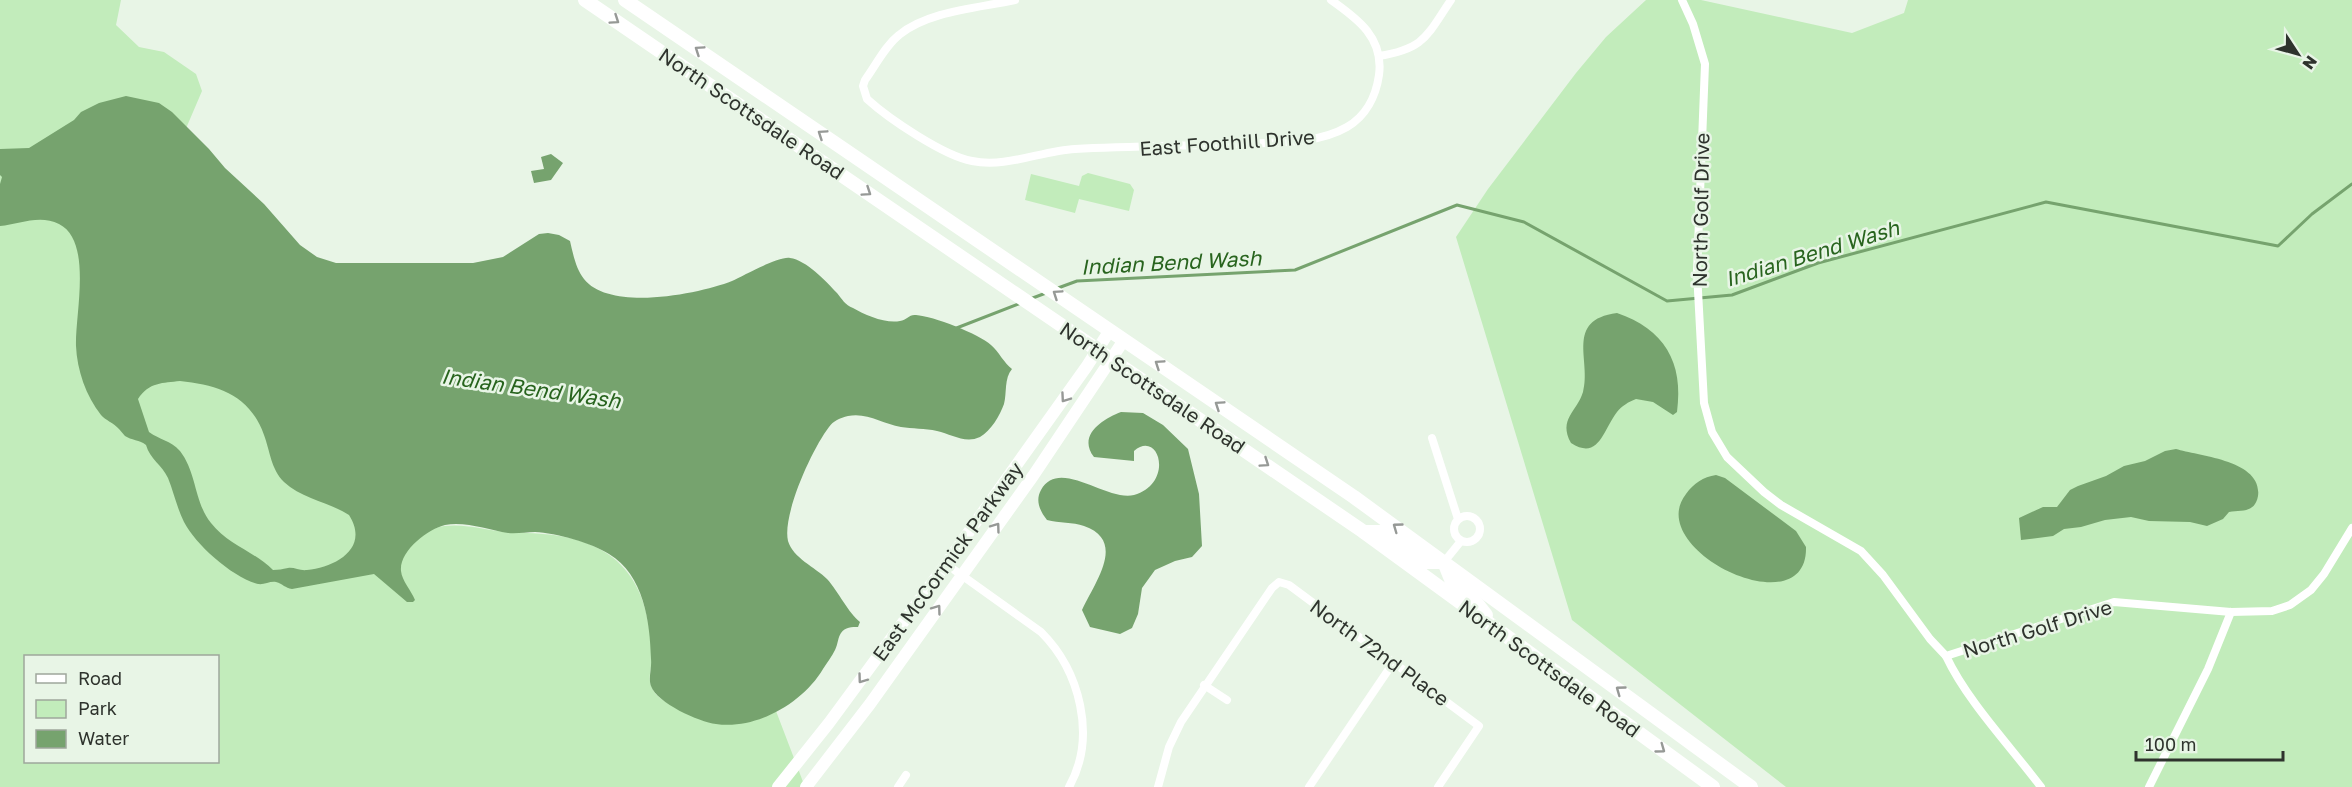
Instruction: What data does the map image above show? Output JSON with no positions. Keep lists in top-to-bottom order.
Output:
{
  "streets": {
    "main road": ["North Scottsdale Road", "East McCormick Parkway"],
    "street": ["East Foothill Drive", "North Golf Drive", "North 72nd Place"]
  },
  "crossings": [
    ["North Scottsdale Road", "East McCormick Parkway"]
  ],
  "water": ["Indian Bend Wash"],
  "legend": ["Road", "Park", "Water"],
  "scale_bar": "100 m",
  "north": "bottom right"
}
